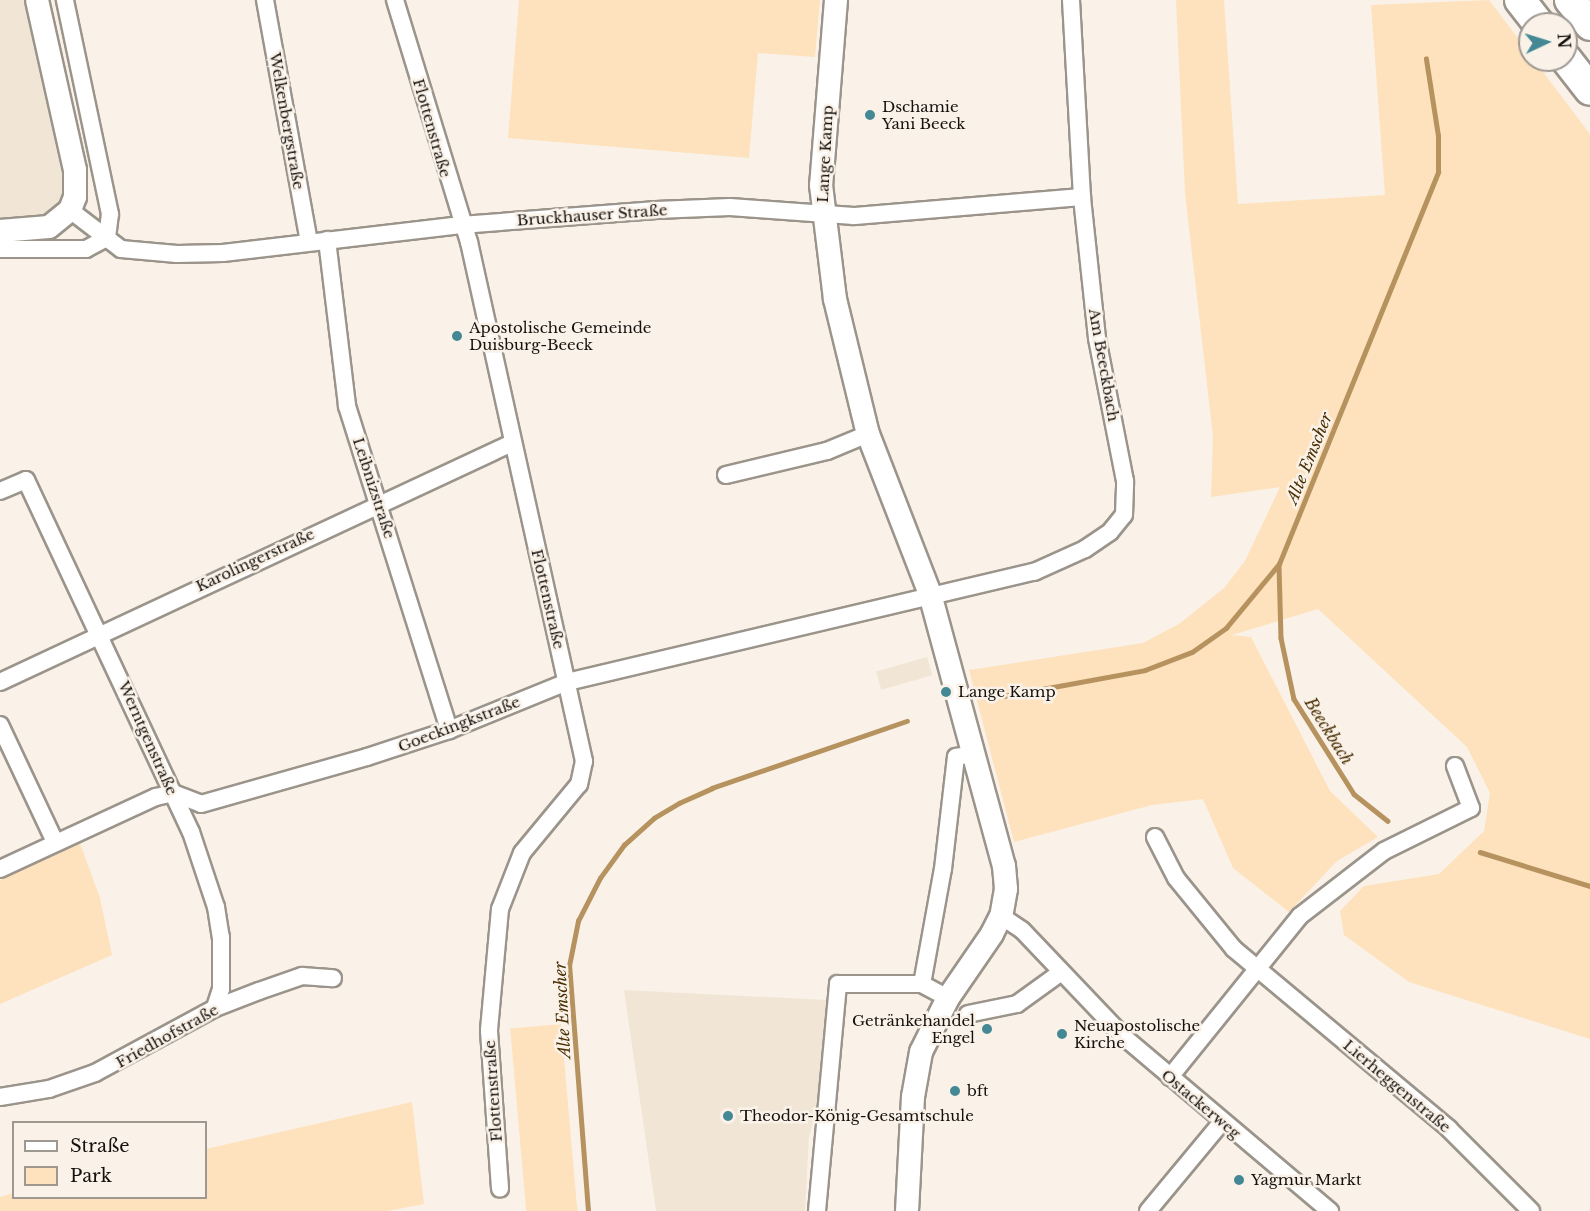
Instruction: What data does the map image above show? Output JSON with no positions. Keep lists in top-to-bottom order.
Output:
{
  "streets": {
    "street": [
      "Welkenbergstraße",
      "Flottenstraße",
      "Lange Kamp",
      "Bruckhauser Straße",
      "Am Beeckbach",
      "Leibnizstraße",
      "Karolingerstraße",
      "Goeckingkstraße",
      "Werntgenstraße",
      "Friedhofstraße",
      "Lierheggenstraße",
      "Ostackerweg"
    ]
  },
  "crossings": [
    ["Welkenbergstraße", "Bruckhauser Straße"],
    ["Flottenstraße", "Bruckhauser Straße"],
    ["Flottenstraße", "Karolingerstraße"],
    ["Flottenstraße", "Goeckingkstraße"],
    ["Lange Kamp", "Bruckhauser Straße"],
    ["Lange Kamp", "Am Beeckbach"],
    ["Lange Kamp", "Goeckingkstraße"],
    ["Lange Kamp", "Ostackerweg"],
    ["Bruckhauser Straße", "Am Beeckbach"],
    ["Bruckhauser Straße", "Leibnizstraße"],
    ["Am Beeckbach", "Goeckingkstraße"],
    ["Leibnizstraße", "Karolingerstraße"],
    ["Leibnizstraße", "Goeckingkstraße"],
    ["Karolingerstraße", "Werntgenstraße"],
    ["Goeckingkstraße", "Werntgenstraße"],
    ["Werntgenstraße", "Friedhofstraße"]
  ],
  "water": ["Alte Emscher", "Beeckbach"],
  "places": [
    "Dschamie Yani Beeck",
    "Apostolische Gemeinde Duisburg-Beeck",
    "Lange Kamp",
    "Getränkehandel Engel",
    "Neuapostolische Kirche",
    "bft",
    "Theodor-König-Gesamtschule",
    "Yagmur Markt"
  ],
  "legend": ["Straße", "Park"],
  "north": "right"
}
